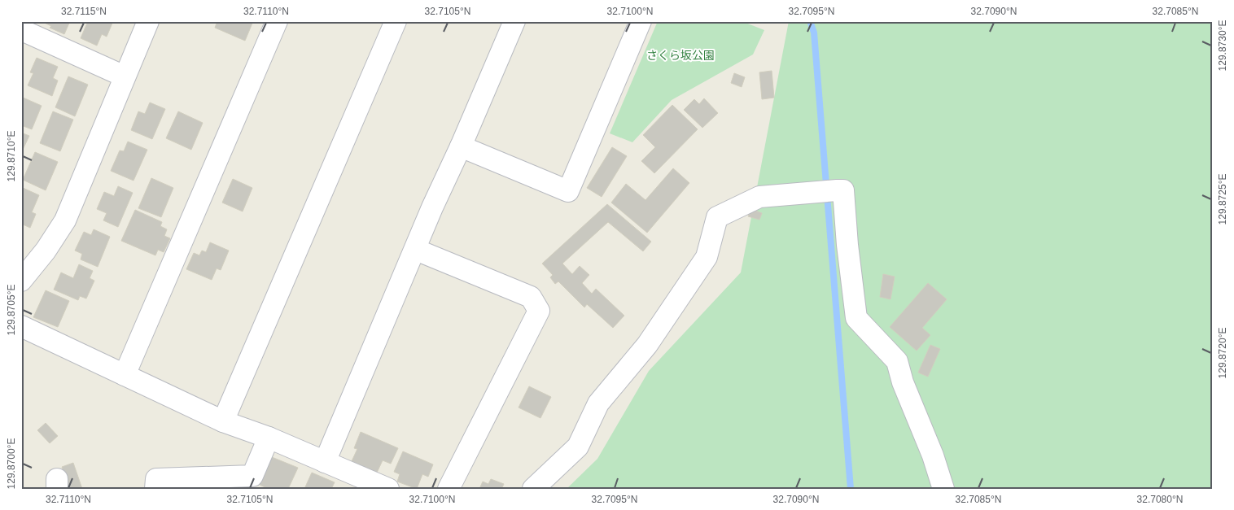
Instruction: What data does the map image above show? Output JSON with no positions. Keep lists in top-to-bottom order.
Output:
{
  "parks": ["さくら坂公園"],
  "coordinates": [
    "32.7115°N",
    "32.7110°N",
    "32.7105°N",
    "32.7100°N",
    "32.7095°N",
    "32.7090°N",
    "32.7085°N",
    "129.8730°E",
    "129.8710°E",
    "129.8725°E",
    "129.8705°E",
    "129.8720°E",
    "129.8700°E",
    "32.7080°N"
  ]
}
